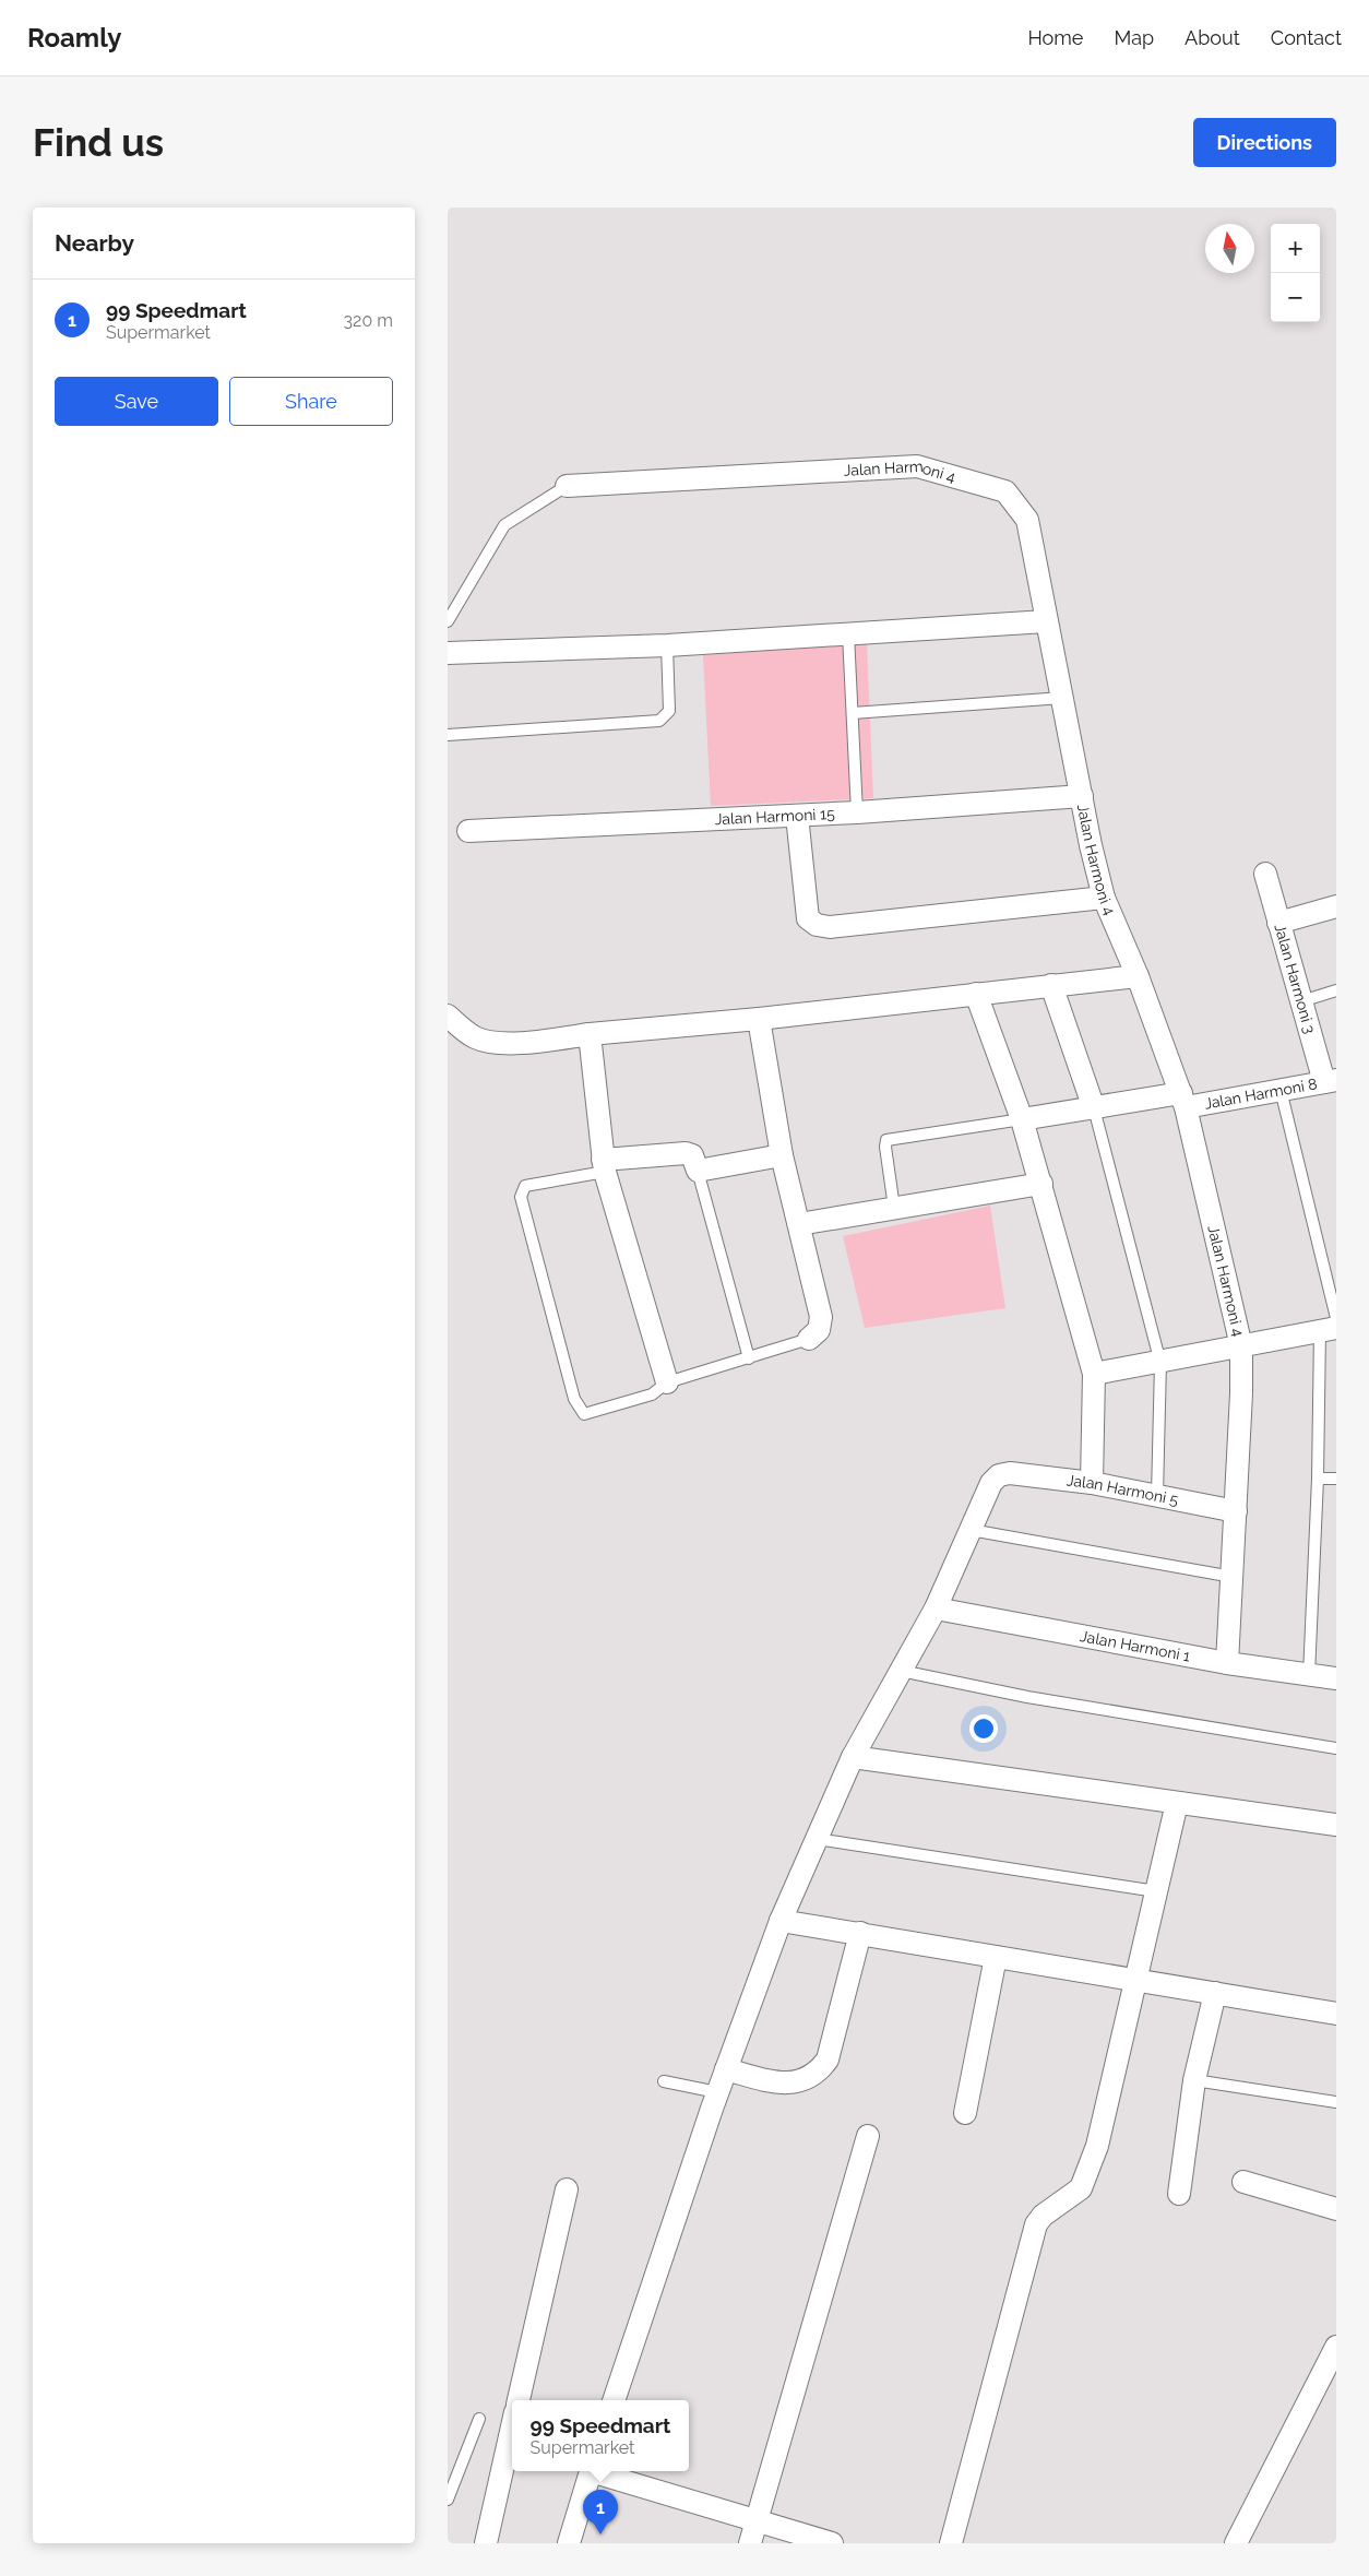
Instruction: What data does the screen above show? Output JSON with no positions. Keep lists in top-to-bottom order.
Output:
{
  "streets": {
    "street": [
      "Jalan Harmoni 4",
      "Jalan Harmoni 15",
      "Jalan Harmoni 3",
      "Jalan Harmoni 8",
      "Jalan Harmoni 5",
      "Jalan Harmoni 1"
    ]
  },
  "crossings": [
    ["Jalan Harmoni 4", "Jalan Harmoni 15"],
    ["Jalan Harmoni 4", "Jalan Harmoni 8"],
    ["Jalan Harmoni 4", "Jalan Harmoni 5"],
    ["Jalan Harmoni 4", "Jalan Harmoni 1"],
    ["Jalan Harmoni 3", "Jalan Harmoni 8"]
  ],
  "north": "top",
  "page": {
    "header": "Roamly",
    "nav": [
      "Home",
      "Map",
      "About",
      "Contact"
    ],
    "buttons": [
      "Directions",
      ["Save", "Share"]
    ],
    "title": "Find us",
    "heading": "Nearby",
    "map_buttons": ["+", "−"],
    "list": [
      {
        "mark": "1",
        "name": "99 Speedmart",
        "note": "Supermarket",
        "value": "320 m"
      }
    ],
    "popup": ["99 Speedmart", "Supermarket"],
    "pins": "1"
  }
}
